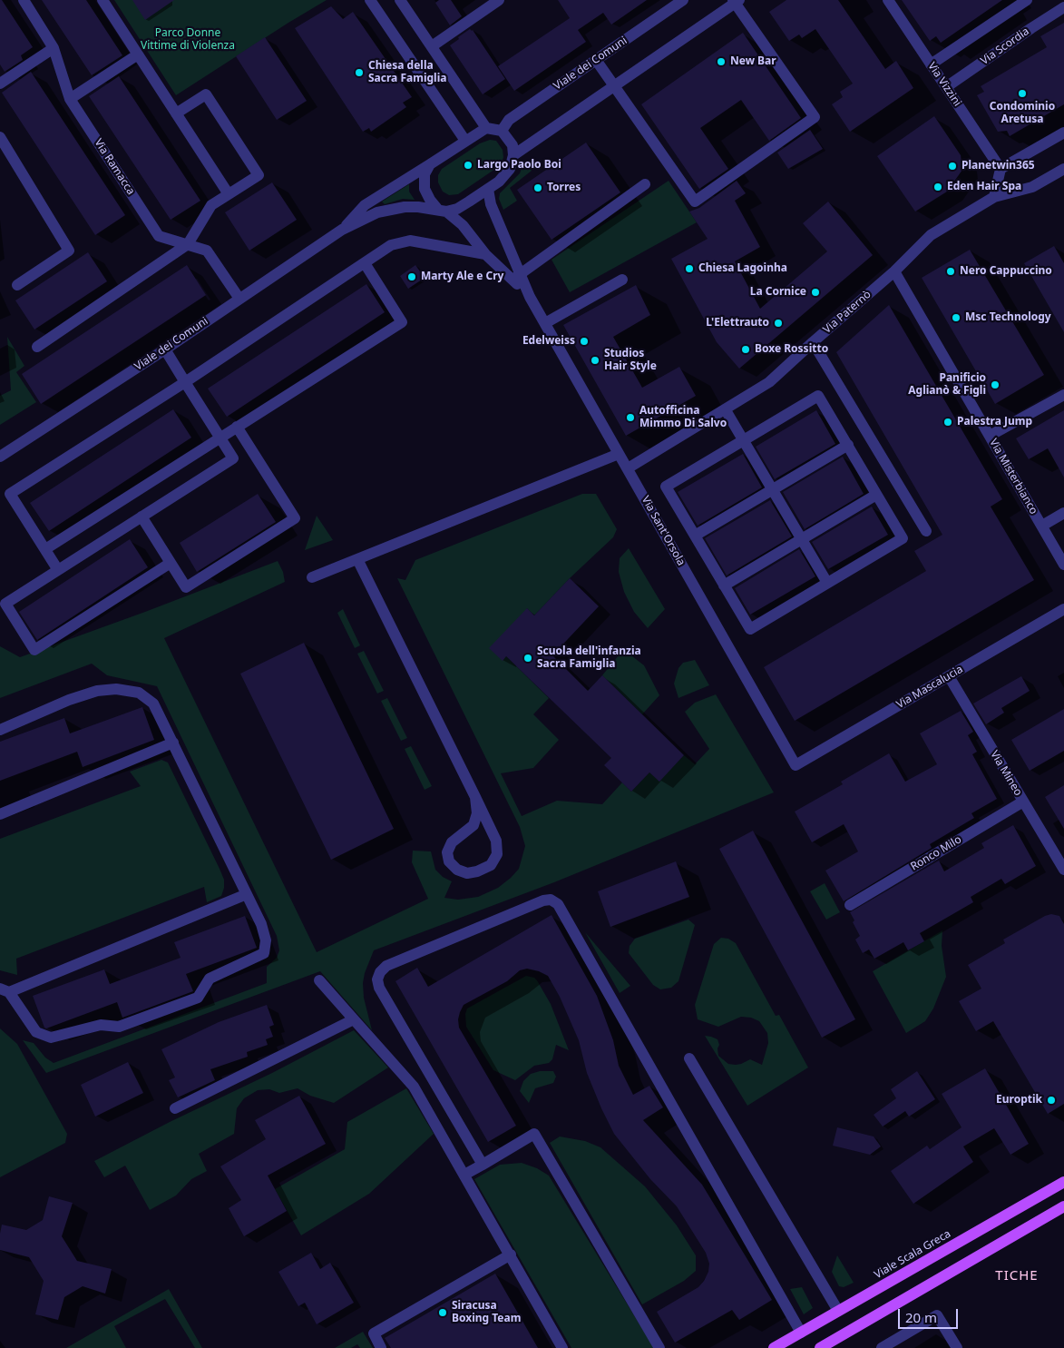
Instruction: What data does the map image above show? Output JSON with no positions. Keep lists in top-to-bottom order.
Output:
{
  "streets": {
    "main road": ["Viale Scala Greca"],
    "street": [
      "Via Scordia",
      "Viale dei Comuni",
      "Via Vizzini",
      "Via Ramacca",
      "Via Paternò",
      "Via Misterbianco",
      "Via Sant'Orsola",
      "Via Mascalucia",
      "Via Mineo",
      "Ronco Milo"
    ]
  },
  "crossings": [
    ["Via Scordia", "Via Vizzini"],
    ["Viale dei Comuni", "Via Ramacca"],
    ["Via Paternò", "Via Misterbianco"],
    ["Via Paternò", "Via Sant'Orsola"],
    ["Via Sant'Orsola", "Via Mascalucia"],
    ["Via Mascalucia", "Via Mineo"],
    ["Via Mineo", "Ronco Milo"]
  ],
  "districts": ["TICHE"],
  "parks": ["Parco Donne Vittime di Violenza"],
  "places": [
    "New Bar",
    "Chiesa della Sacra Famiglia",
    "Condominio Aretusa",
    "Largo Paolo Boi",
    "Planetwin365",
    "Eden Hair Spa",
    "Torres",
    "Chiesa Lagoinha",
    "Nero Cappuccino",
    "Marty Ale e Cry",
    "La Cornice",
    "Msc Technology",
    "L'Elettrauto",
    "Edelweiss",
    "Boxe Rossitto",
    "Studios Hair Style",
    "Panificio Aglianò & Figli",
    "Autofficina Mimmo Di Salvo",
    "Palestra Jump",
    "Scuola dell'infanzia Sacra Famiglia",
    "Europtik",
    "Siracusa Boxing Team"
  ],
  "scale_bar": "20 m"
}
